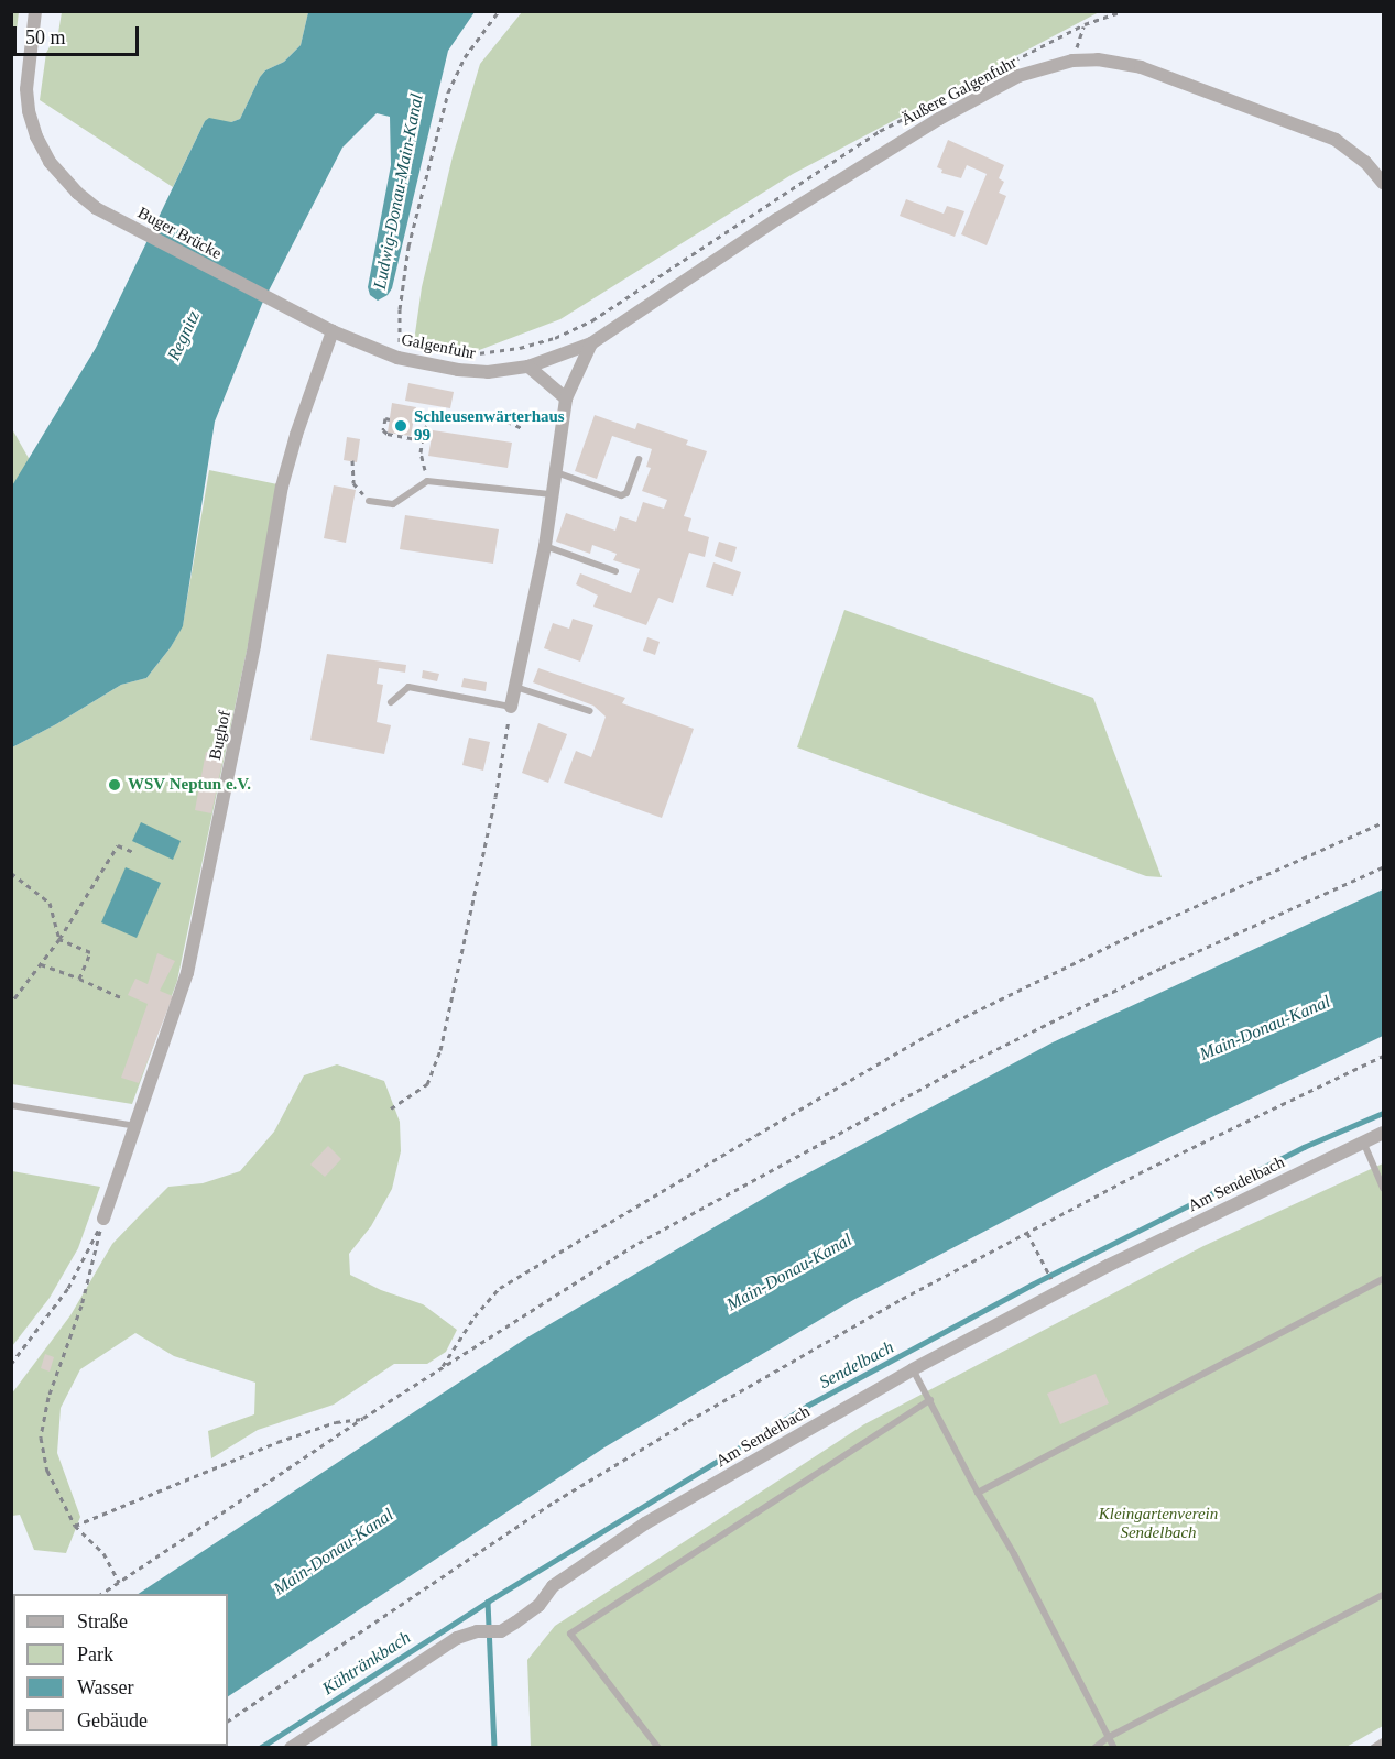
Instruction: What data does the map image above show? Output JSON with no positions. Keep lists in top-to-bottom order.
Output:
{
  "streets": {
    "street": [
      "Äußere Galgenfuhr",
      "Buger Brücke",
      "Galgenfuhr",
      "Bughof",
      "Am Sendelbach"
    ]
  },
  "crossings": [
    ["Äußere Galgenfuhr", "Galgenfuhr"],
    ["Buger Brücke", "Galgenfuhr"],
    ["Buger Brücke", "Bughof"],
    ["Galgenfuhr", "Bughof"]
  ],
  "water": [
    "Ludwig-Donau-Main-Kanal",
    "Regnitz",
    "Main-Donau-Kanal",
    "Sendelbach",
    "Kühtränkbach"
  ],
  "parks": ["Kleingartenverein Sendelbach"],
  "places": ["Schleusenwärterhaus 99", "WSV Neptun e.V."],
  "legend": [
    "Straße",
    "Park",
    "Wasser",
    "Gebäude"
  ],
  "scale_bar": "50 m"
}
